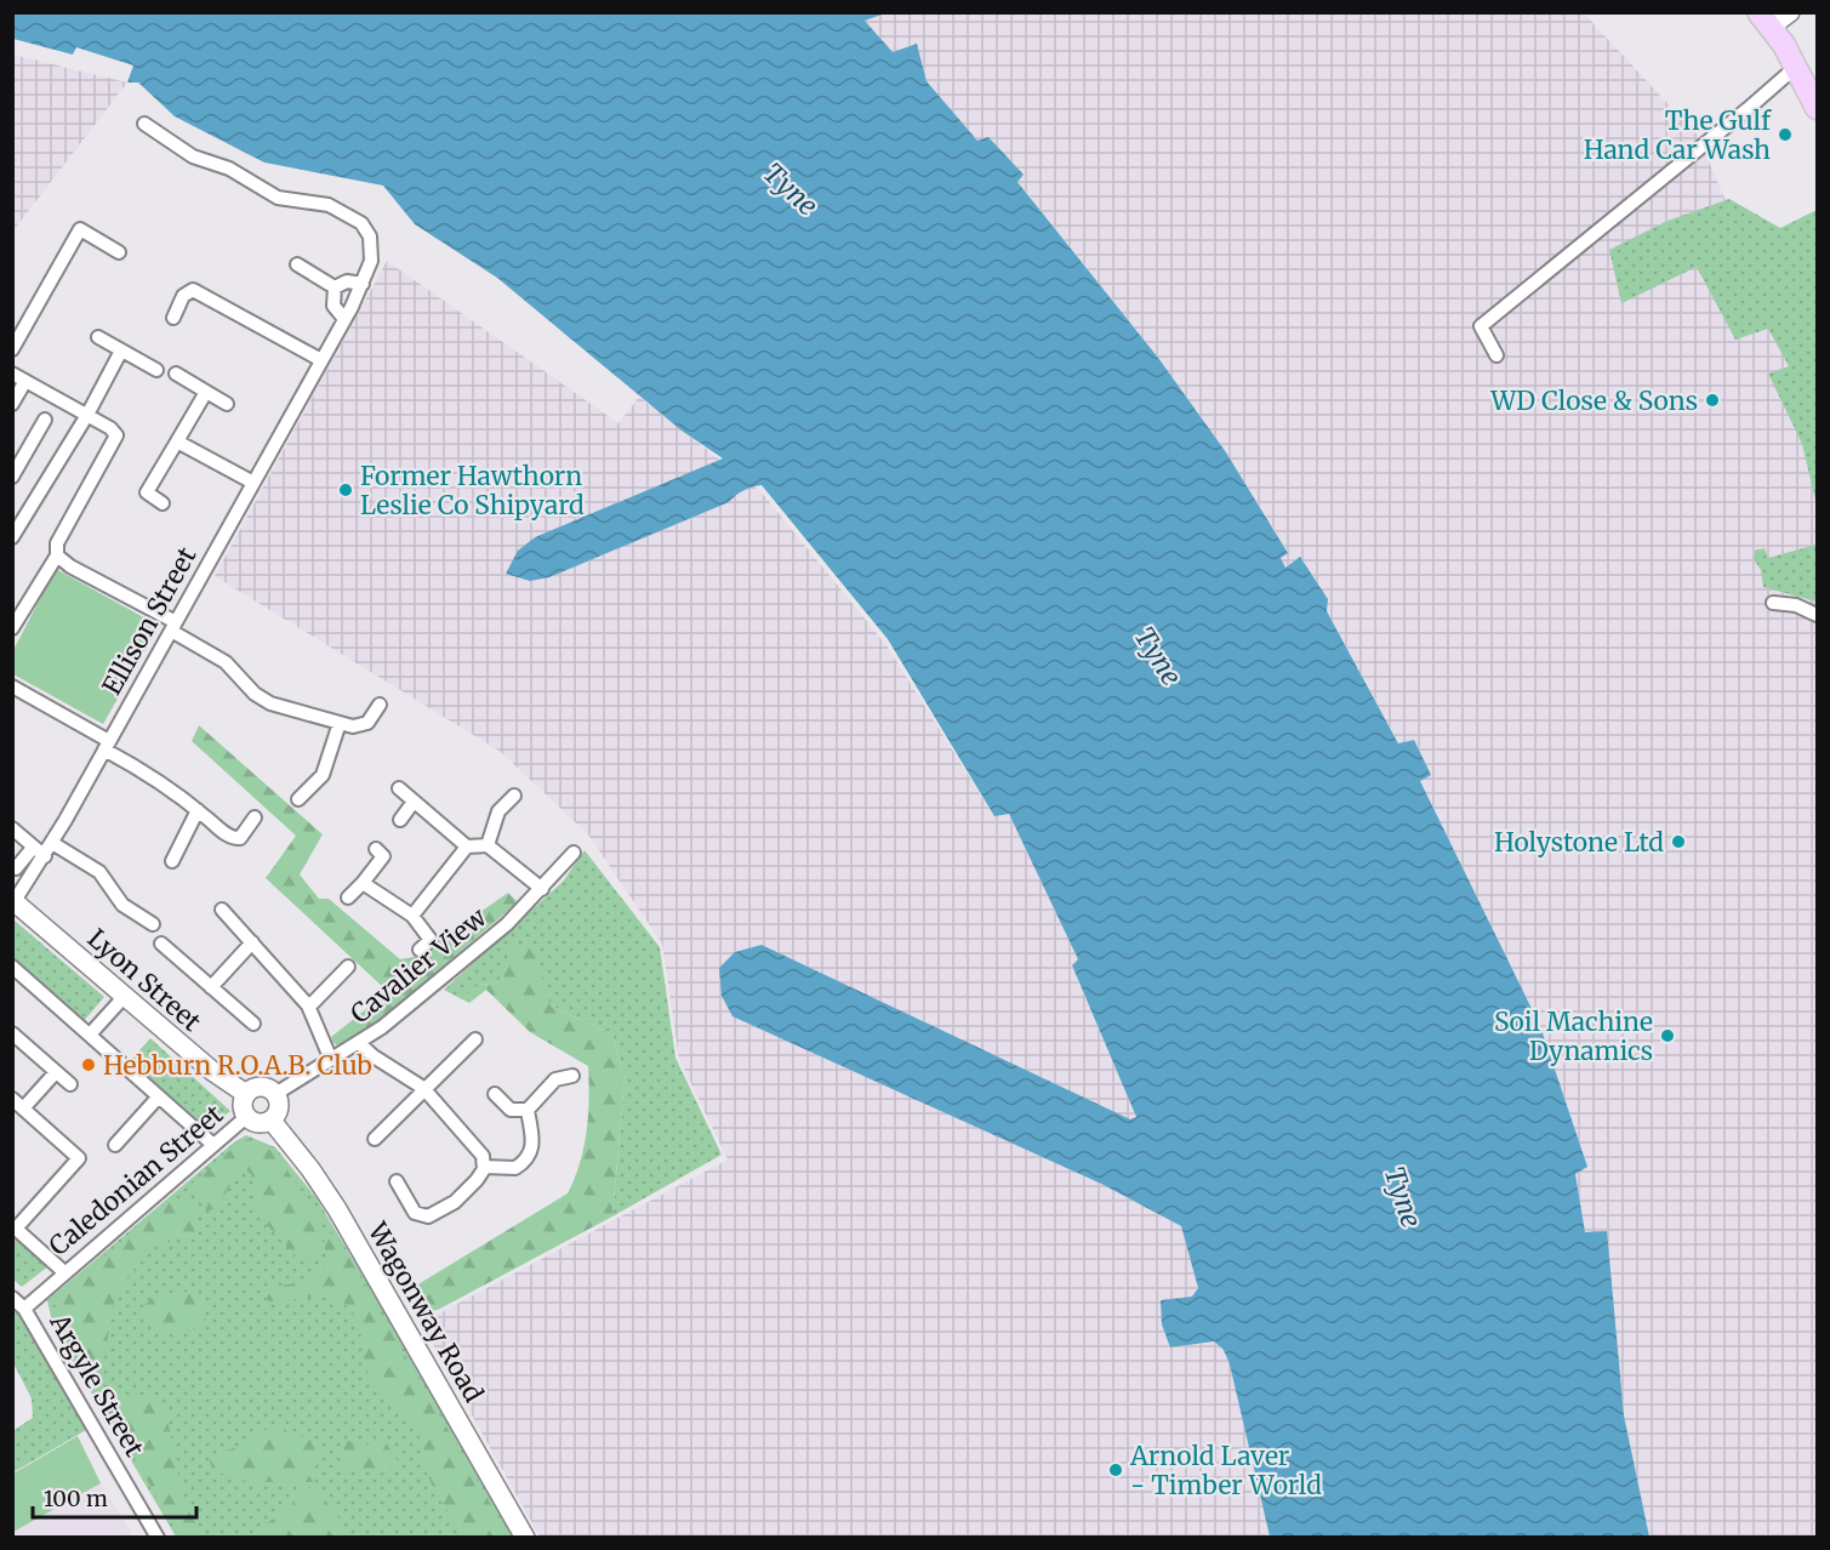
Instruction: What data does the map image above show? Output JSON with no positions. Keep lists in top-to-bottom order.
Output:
{
  "streets": {
    "main road": ["Lyon Street", "Wagonway Road"],
    "street": [
      "Ellison Street",
      "Cavalier View",
      "Caledonian Street",
      "Argyle Street"
    ]
  },
  "crossings": [
    ["Ellison Street", "Lyon Street"],
    ["Cavalier View", "Lyon Street"],
    ["Cavalier View", "Caledonian Street"],
    ["Cavalier View", "Wagonway Road"],
    ["Lyon Street", "Caledonian Street"],
    ["Lyon Street", "Wagonway Road"],
    ["Caledonian Street", "Wagonway Road"],
    ["Caledonian Street", "Argyle Street"]
  ],
  "water": ["Tyne"],
  "places": [
    "The Gulf Hand Car Wash",
    "WD Close & Sons",
    "Former Hawthorn Leslie Co Shipyard",
    "Holystone Ltd",
    "Soil Machine Dynamics",
    "Hebburn R.O.A.B. Club",
    "Arnold Laver - Timber World"
  ],
  "scale_bar": "100 m"
}
